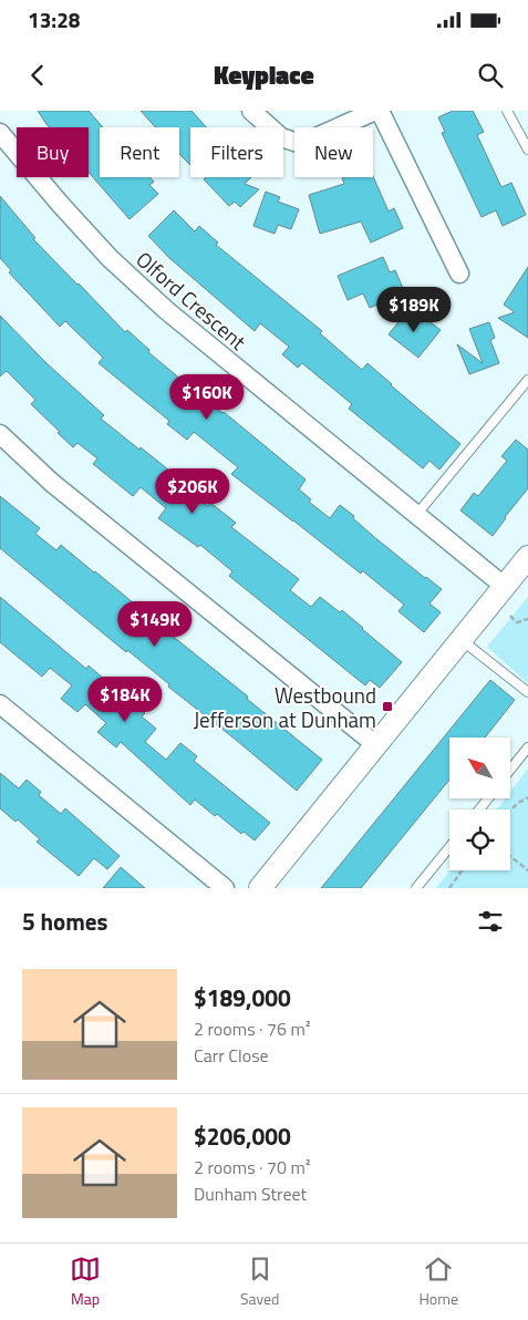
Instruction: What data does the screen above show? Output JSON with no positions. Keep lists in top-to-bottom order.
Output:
{
  "streets": {
    "street": ["Olford Crescent"]
  },
  "places": {
    "transit": ["Westbound Jefferson at Dunham"]
  },
  "north": "top left",
  "page": {
    "status": "13:28",
    "header": "Keyplace",
    "chip": [
      "Buy",
      "Rent",
      "Filters",
      "New"
    ],
    "price": [
      "$189K",
      "$160K",
      "$206K",
      "$149K",
      "$184K"
    ],
    "heading": "5 homes",
    "list": [
      {
        "name": "$189,000",
        "note": "2 rooms · 76 m² · Carr Close"
      },
      {
        "name": "$206,000",
        "note": "2 rooms · 70 m² · Dunham Street"
      }
    ],
    "tabs": ["Map", "Saved", "Home"]
  }
}
